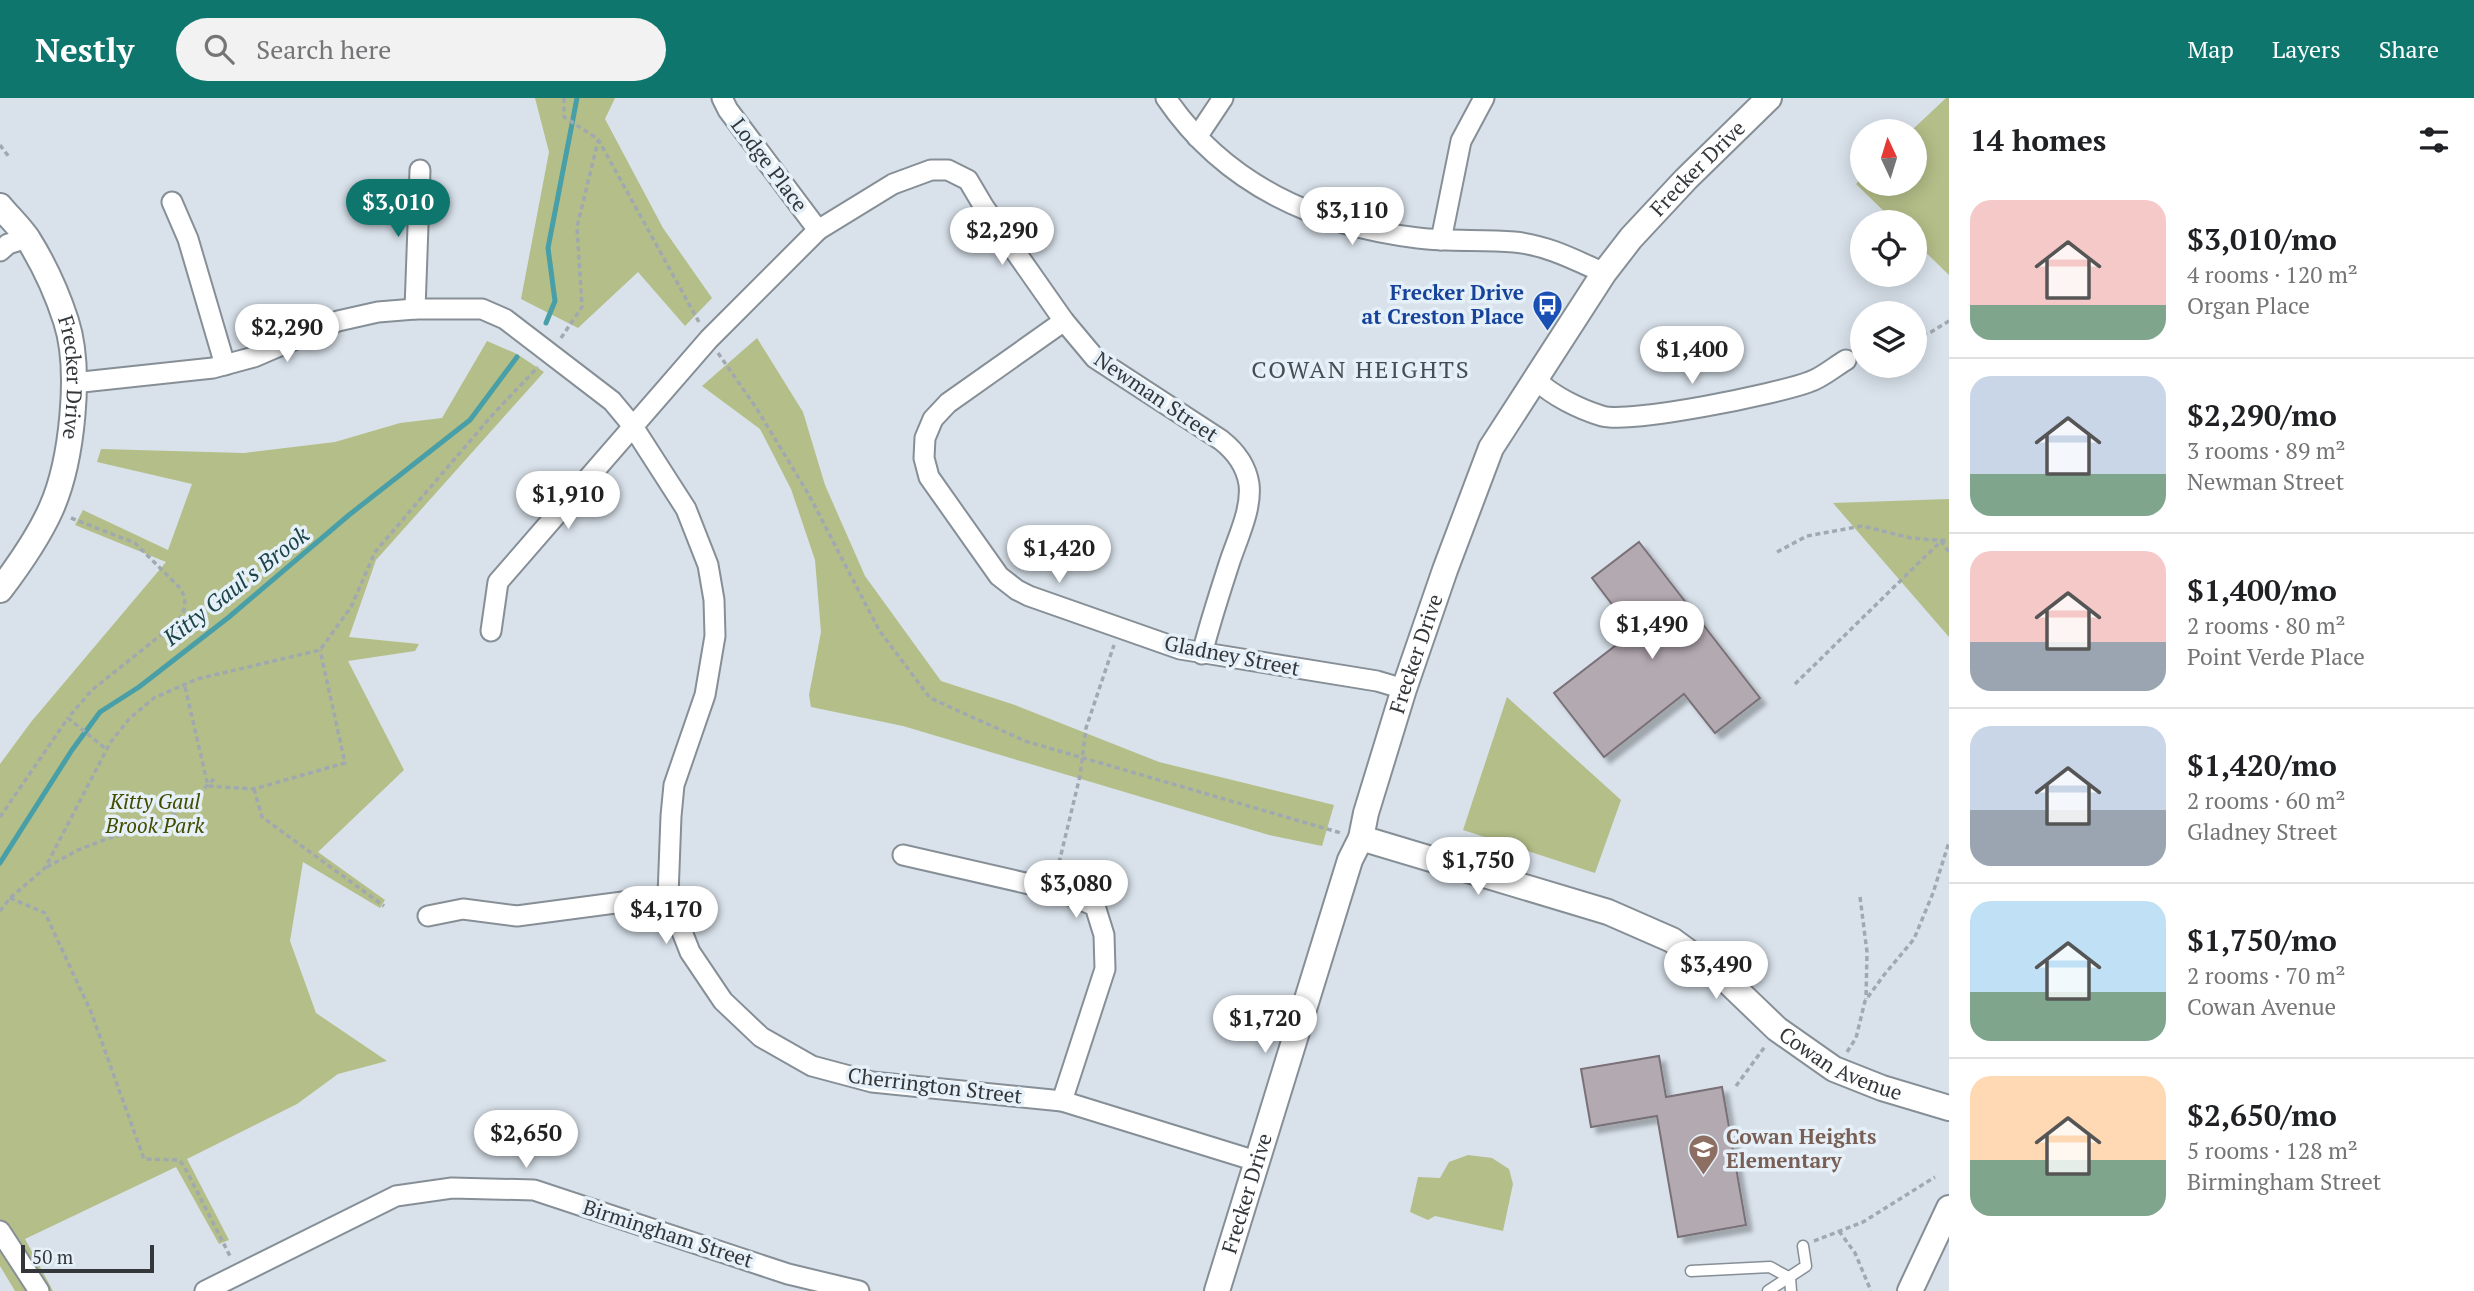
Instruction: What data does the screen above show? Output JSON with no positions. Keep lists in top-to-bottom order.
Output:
{
  "streets": {
    "street": [
      "Lodge Place",
      "Frecker Drive",
      "Newman Street",
      "Gladney Street",
      "Cowan Avenue",
      "Cherrington Street",
      "Birmingham Street"
    ]
  },
  "crossings": [
    ["Lodge Place", "Newman Street"],
    ["Frecker Drive", "Gladney Street"],
    ["Frecker Drive", "Cowan Avenue"],
    ["Frecker Drive", "Cherrington Street"],
    ["Newman Street", "Gladney Street"],
    ["Newman Street", "Cherrington Street"]
  ],
  "districts": ["COWAN HEIGHTS"],
  "water": ["Kitty Gaul's Brook"],
  "parks": ["Kitty Gaul Brook Park"],
  "places": {
    "bus stop": ["Frecker Drive at Creston Place"],
    "school or university": ["Cowan Heights Elementary"]
  },
  "scale_bar": "50 m",
  "north": "top",
  "page": {
    "header": "Nestly",
    "search": "Search here",
    "nav": ["Map", "Layers", "Share"],
    "heading": "14 homes",
    "price": [
      "$3,010",
      "$3,110",
      "$2,290",
      "$2,290",
      "$1,400",
      "$1,910",
      "$1,420",
      "$1,490",
      "$1,750",
      "$3,080",
      "$4,170",
      "$3,490",
      "$1,720",
      "$2,650"
    ],
    "list": [
      {
        "name": "$3,010/mo",
        "note": "4 rooms · 120 m² · Organ Place"
      },
      {
        "name": "$2,290/mo",
        "note": "3 rooms · 89 m² · Newman Street"
      },
      {
        "name": "$1,400/mo",
        "note": "2 rooms · 80 m² · Point Verde Place"
      },
      {
        "name": "$1,420/mo",
        "note": "2 rooms · 60 m² · Gladney Street"
      },
      {
        "name": "$1,750/mo",
        "note": "2 rooms · 70 m² · Cowan Avenue"
      },
      {
        "name": "$2,650/mo",
        "note": "5 rooms · 128 m² · Birmingham Street"
      }
    ],
    "scale": "50 m"
  }
}
